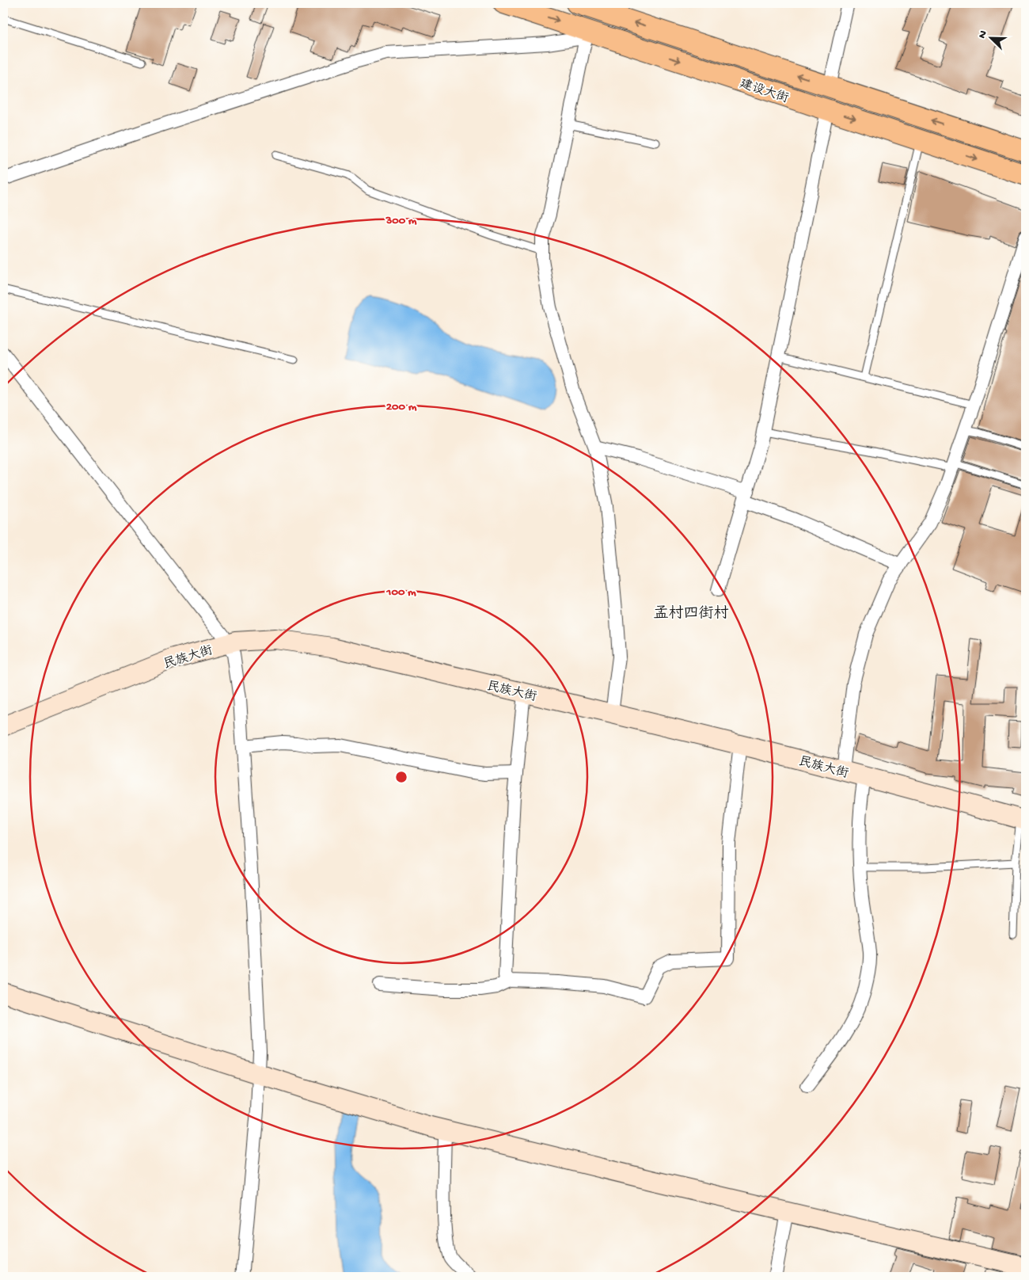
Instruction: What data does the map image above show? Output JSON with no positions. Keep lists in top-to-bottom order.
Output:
{
  "streets": {
    "main road": ["建设大街", "民族大街"]
  },
  "districts": ["孟村四街村"],
  "north": "top left",
  "rings": ["300 m", "200 m", "100 m"]
}
